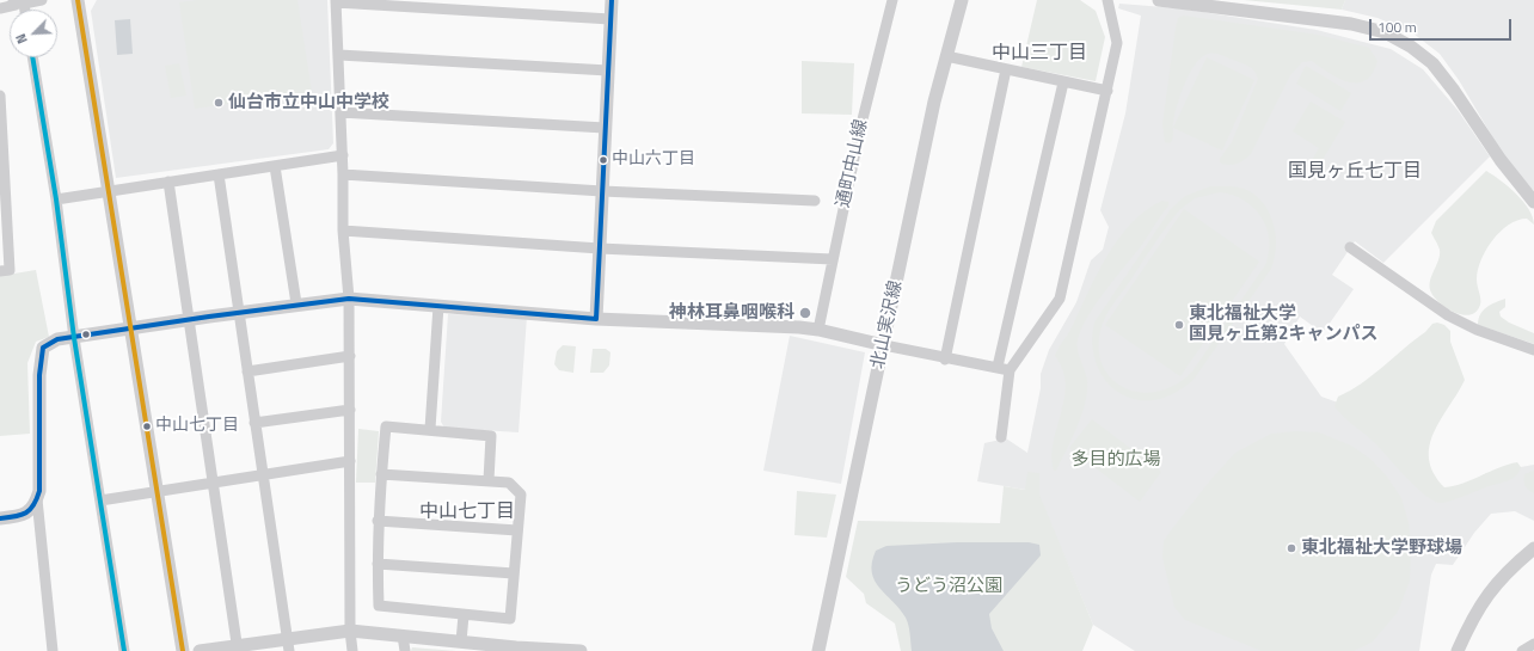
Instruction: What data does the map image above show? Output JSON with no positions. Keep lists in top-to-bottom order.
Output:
{
  "streets": {
    "street": ["通町中山線", "北山実沢線"]
  },
  "districts": ["中山三丁目", "国見ヶ丘七丁目", "中山七丁目"],
  "parks": ["多目的広場", "うどう沼公園"],
  "places": [
    "仙台市立中山中学校",
    "中山六丁目",
    "神林耳鼻咽喉科",
    "東北福祉大学 国見ヶ丘第2キャンパス",
    "中山七丁目",
    "東北福祉大学野球場"
  ],
  "scale_bar": "100 m",
  "north": "bottom left"
}
